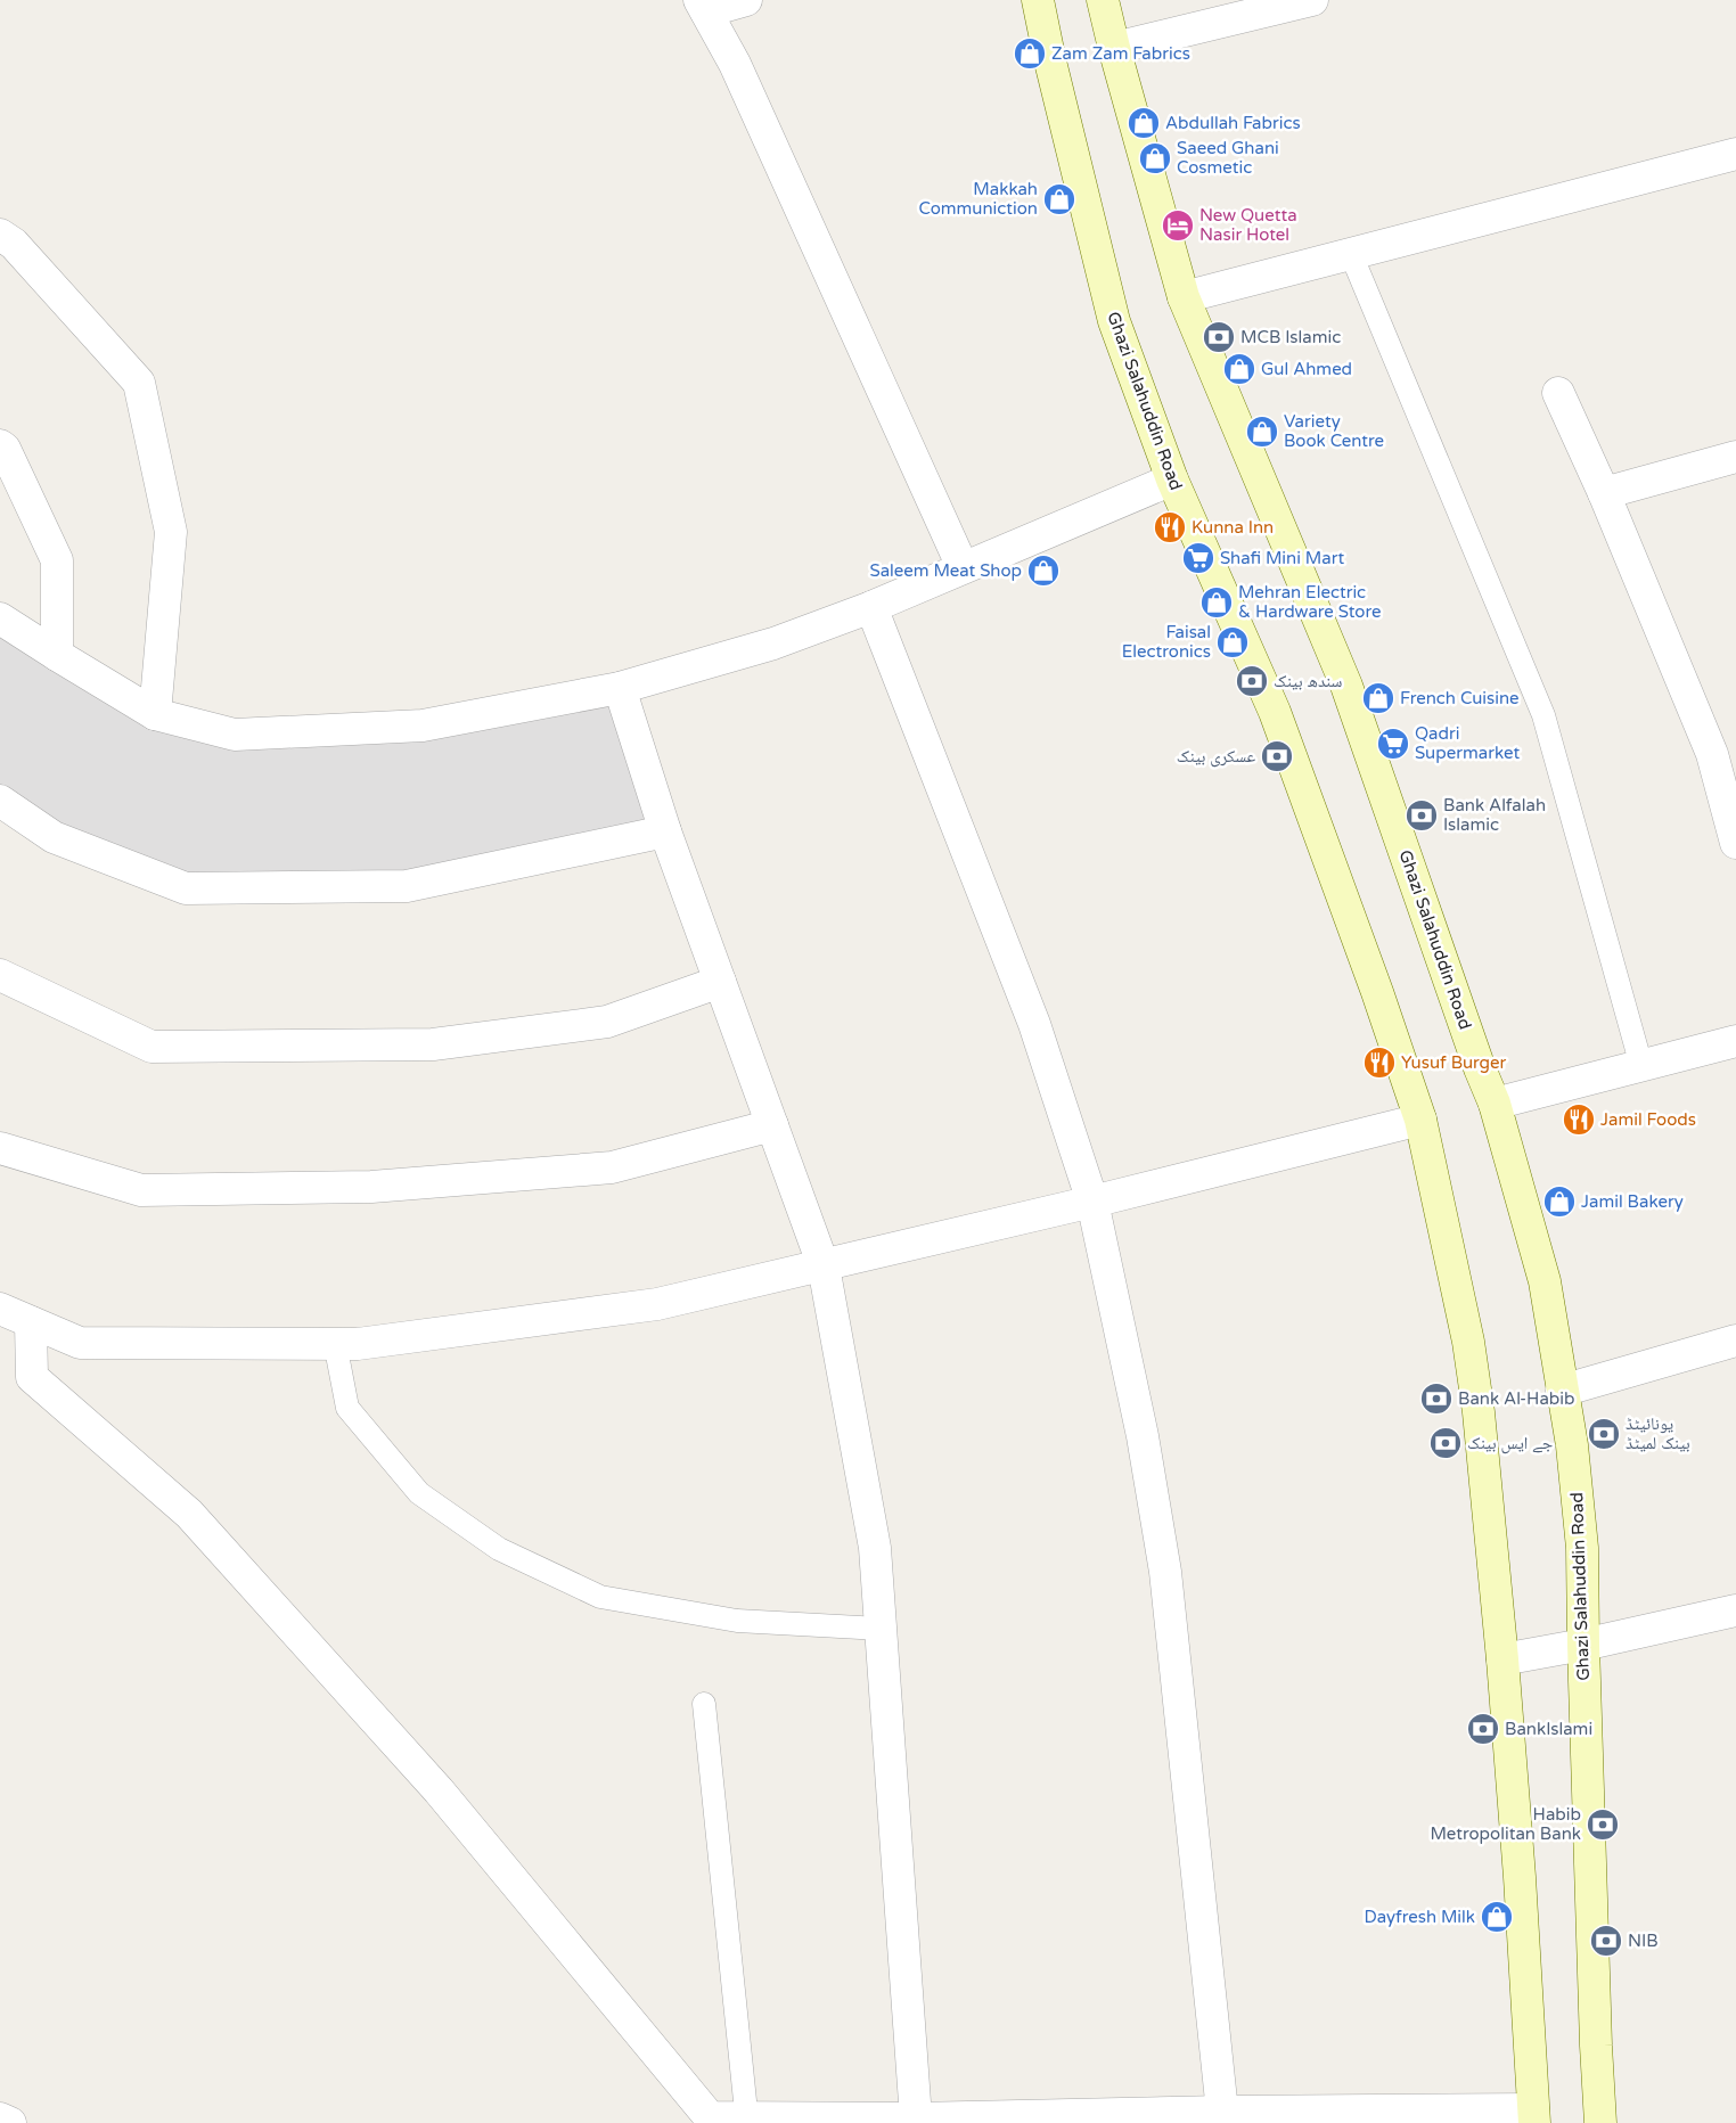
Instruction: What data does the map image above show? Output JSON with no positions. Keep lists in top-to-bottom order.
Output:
{
  "streets": {
    "main road": ["Ghazi Salahuddin Road"]
  },
  "places": {
    "shop": [
      "Zam Zam Fabrics",
      "Abdullah Fabrics",
      "Saeed Ghani Cosmetic",
      "Makkah Communiction",
      "Gul Ahmed",
      "Variety Book Centre",
      "Saleem Meat Shop",
      "Mehran Electric & Hardware Store",
      "Faisal Electronics",
      "French Cuisine",
      "Jamil Bakery",
      "Dayfresh Milk"
    ],
    "hotel": ["New Quetta Nasir Hotel"],
    "bank": [
      "MCB Islamic",
      "سندھ بینک",
      "عسکری بینک",
      "Bank Alfalah Islamic",
      "Bank Al-Habib",
      "یونائیٹڈ بینک لمیٹڈ",
      "جے ایس بینک",
      "BankIslami",
      "Habib Metropolitan Bank",
      "NIB"
    ],
    "restaurant": ["Kunna Inn", "Yusuf Burger", "Jamil Foods"],
    "supermarket": ["Shafi Mini Mart", "Qadri Supermarket"]
  }
}
